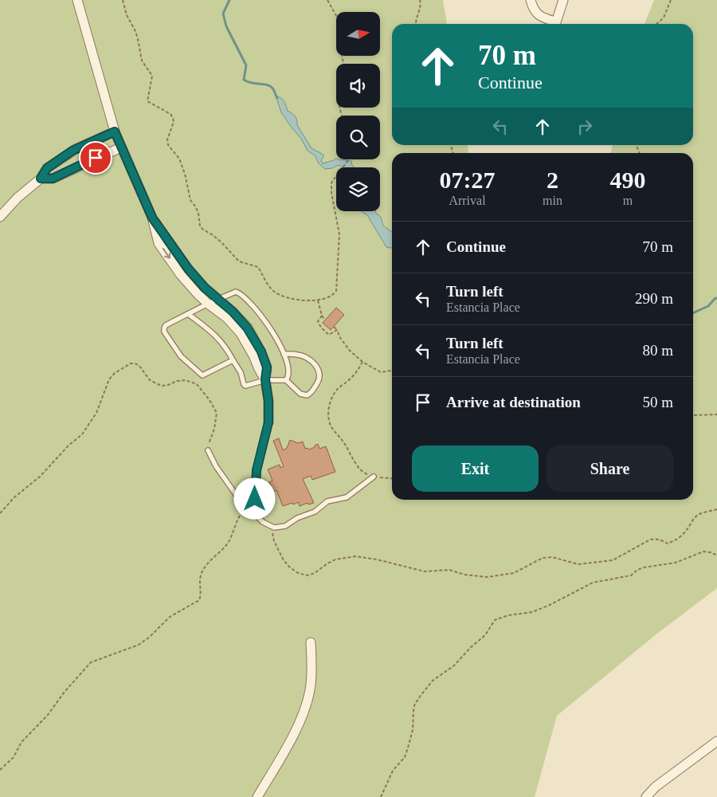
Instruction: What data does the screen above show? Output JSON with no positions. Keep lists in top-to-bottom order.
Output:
{
  "north": "right",
  "page": {
    "turn": ["70 m", "Continue"],
    "eta": [
      "07:27",
      "Arrival",
      "2",
      "min",
      "490",
      "m"
    ],
    "list": [
      {
        "name": "Continue",
        "value": "70 m"
      },
      {
        "name": "Turn left",
        "note": "Estancia Place",
        "value": "290 m"
      },
      {
        "name": "Turn left",
        "note": "Estancia Place",
        "value": "80 m"
      },
      {
        "name": "Arrive at destination",
        "value": "50 m"
      }
    ],
    "buttons": ["Exit", "Share"]
  }
}
